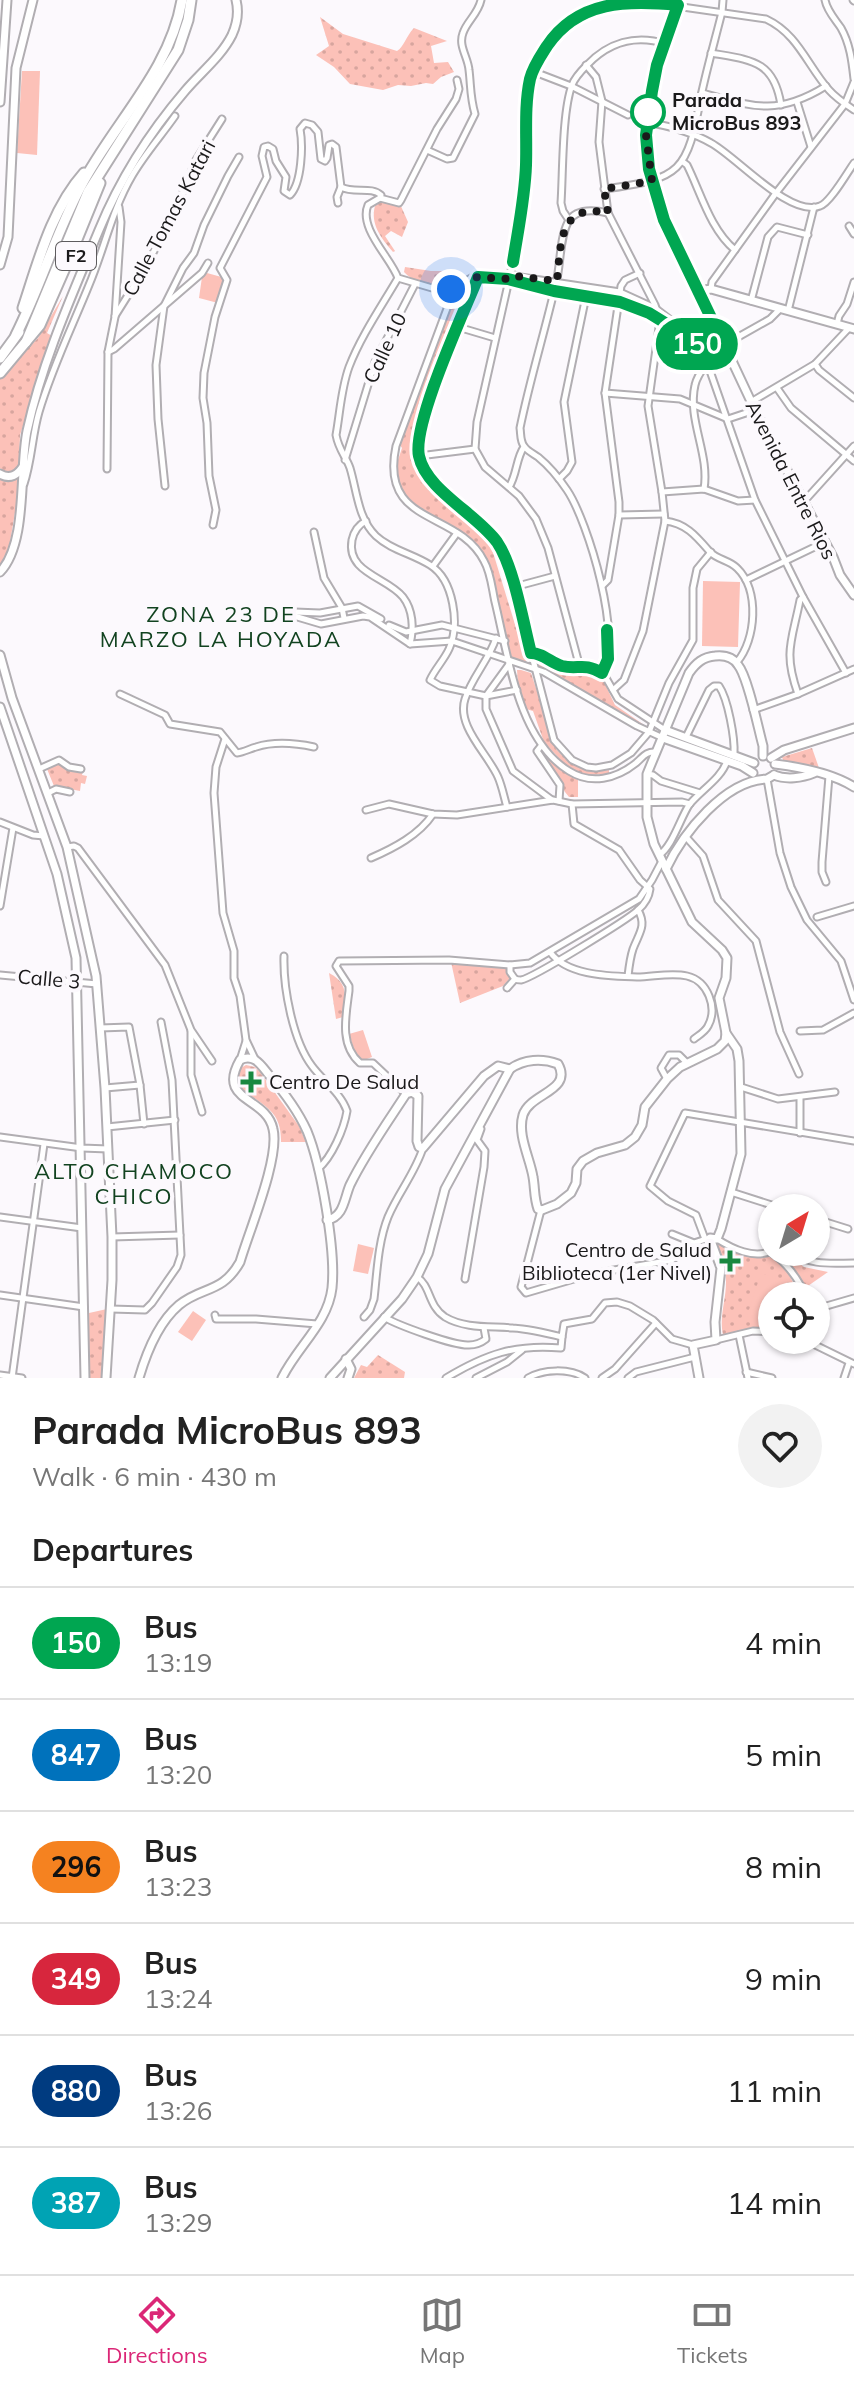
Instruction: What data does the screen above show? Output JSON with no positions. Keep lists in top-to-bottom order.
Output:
{
  "streets": {
    "highway": ["F2"],
    "main road": ["Avenida Entre Rios"],
    "street": ["Calle Tomas Katari", "Calle 10", "Calle 3"]
  },
  "districts": ["ZONA 23 DE MARZO LA HOYADA", "ALTO CHAMOCO CHICO"],
  "places": {
    "other": ["Parada MicroBus 893"],
    "health": ["Centro De Salud", "Centro de Salud Biblioteca (1er Nivel)"]
  },
  "lines": ["bus line 150"],
  "north": "top right",
  "page": {
    "on_map": "150",
    "heading": [
      ["Parada MicroBus 893", "Walk · 6 min · 430 m"],
      "Departures"
    ],
    "list": [
      {
        "mark": "150",
        "name": "Bus",
        "note": "13:19",
        "value": "4 min"
      },
      {
        "mark": "847",
        "name": "Bus",
        "note": "13:20",
        "value": "5 min"
      },
      {
        "mark": "296",
        "name": "Bus",
        "note": "13:23",
        "value": "8 min"
      },
      {
        "mark": "349",
        "name": "Bus",
        "note": "13:24",
        "value": "9 min"
      },
      {
        "mark": "880",
        "name": "Bus",
        "note": "13:26",
        "value": "11 min"
      },
      {
        "mark": "387",
        "name": "Bus",
        "note": "13:29",
        "value": "14 min"
      }
    ],
    "tabs": ["Directions", "Map", "Tickets"]
  }
}
